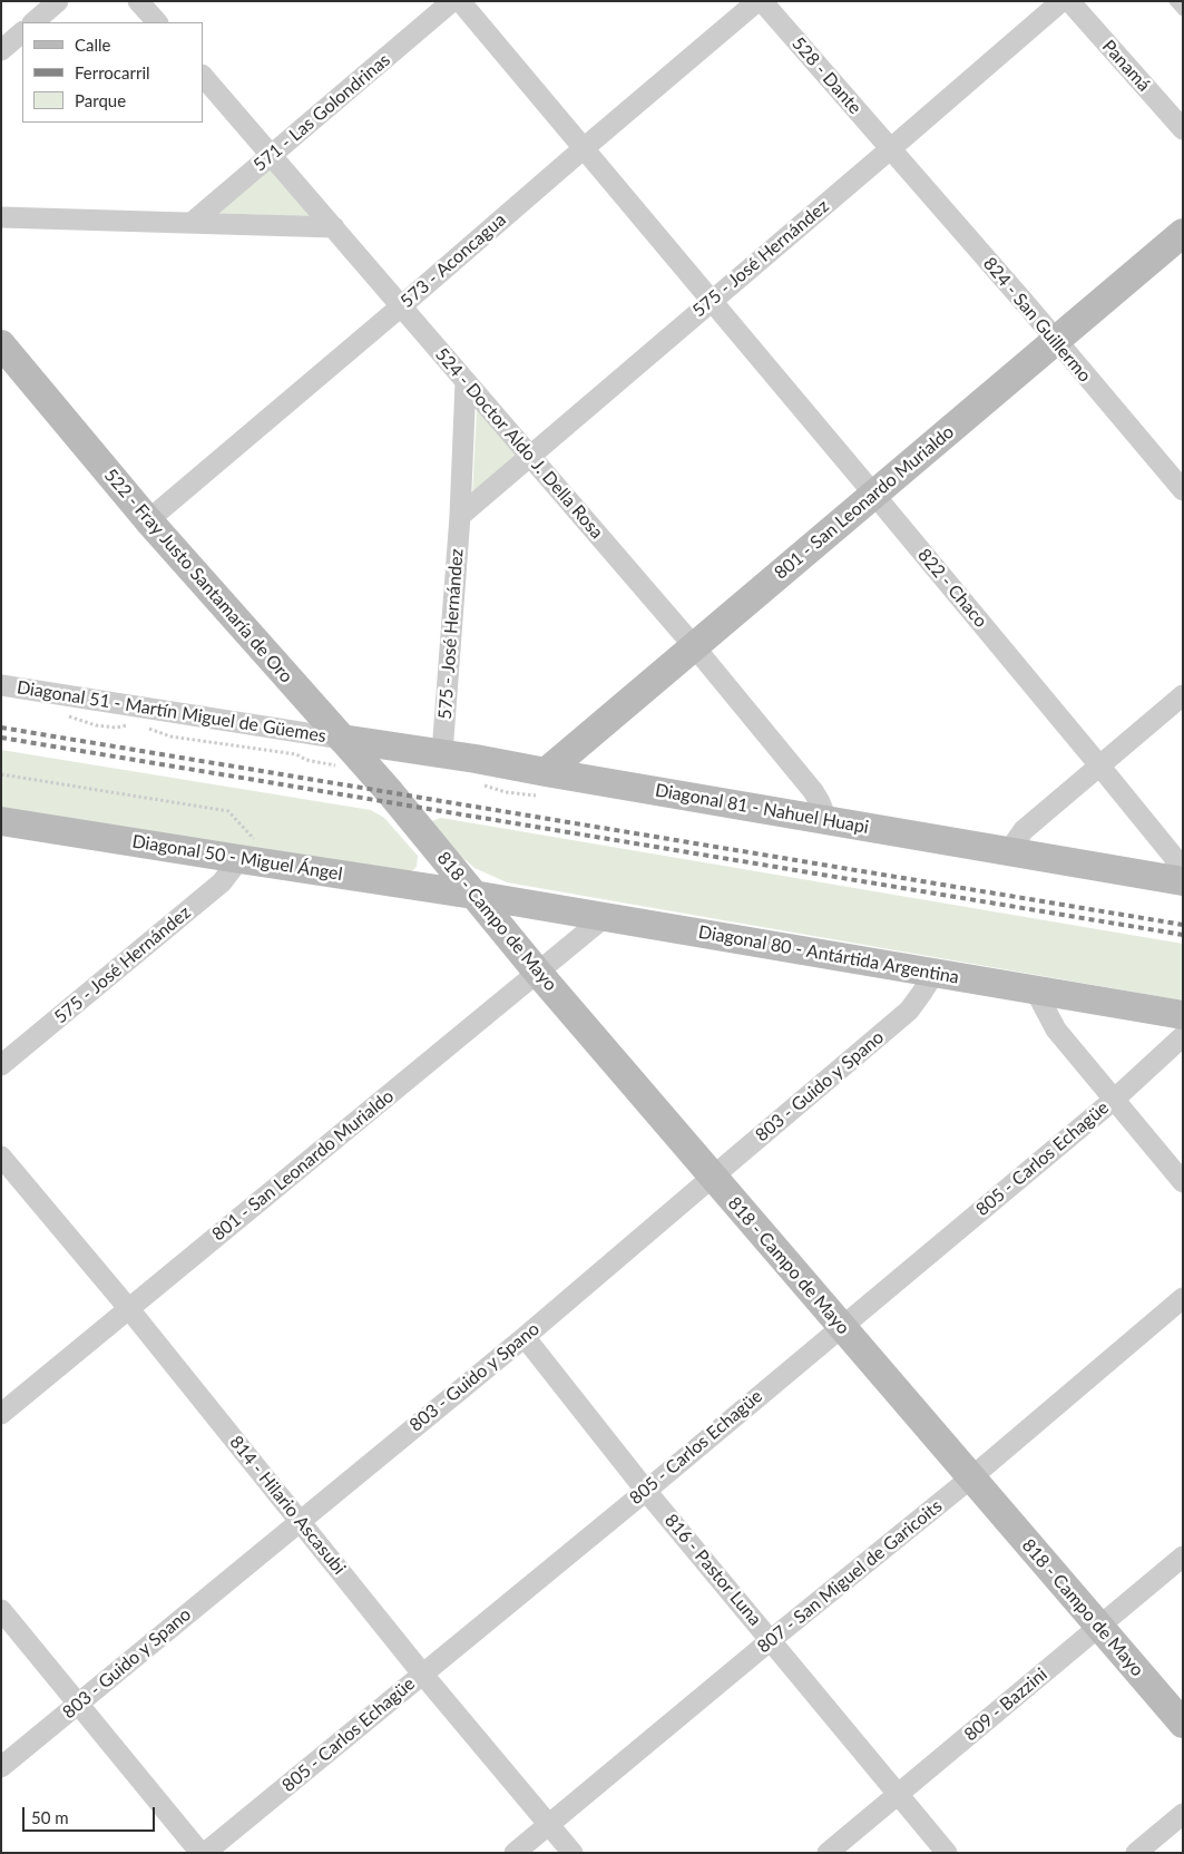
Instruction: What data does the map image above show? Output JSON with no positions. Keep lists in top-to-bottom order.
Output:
{
  "streets": {
    "street": [
      "Panamá",
      "528 - Dante",
      "571 - Las Golondrinas",
      "575 - José Hernández",
      "573 - Aconcagua",
      "824 - San Guillermo",
      "524 - Doctor Aldo J. Della Rosa",
      "801 - San Leonardo Murialdo",
      "522 - Fray Justo Santamaría de Oro",
      "822 - Chaco",
      "Diagonal 51 - Martín Miguel de Güemes",
      "Diagonal 81 - Nahuel Huapi",
      "Diagonal 50 - Miguel Ángel",
      "818 - Campo de Mayo",
      "Diagonal 80 - Antártida Argentina",
      "803 - Guido y Spano",
      "805 - Carlos Echagüe",
      "814 - Hilario Ascasubi",
      "816 - Pastor Luna",
      "807 - San Miguel de Garicoits",
      "809 - Bazzini"
    ]
  },
  "crossings": [
    ["528 - Dante", "575 - José Hernández"],
    ["528 - Dante", "824 - San Guillermo"],
    ["571 - Las Golondrinas", "524 - Doctor Aldo J. Della Rosa"],
    ["575 - José Hernández", "824 - San Guillermo"],
    ["575 - José Hernández", "524 - Doctor Aldo J. Della Rosa"],
    ["575 - José Hernández", "822 - Chaco"],
    ["575 - José Hernández", "Diagonal 81 - Nahuel Huapi"],
    ["575 - José Hernández", "Diagonal 50 - Miguel Ángel"],
    ["573 - Aconcagua", "524 - Doctor Aldo J. Della Rosa"],
    ["573 - Aconcagua", "522 - Fray Justo Santamaría de Oro"],
    ["573 - Aconcagua", "822 - Chaco"],
    ["824 - San Guillermo", "801 - San Leonardo Murialdo"],
    ["524 - Doctor Aldo J. Della Rosa", "801 - San Leonardo Murialdo"],
    ["524 - Doctor Aldo J. Della Rosa", "Diagonal 81 - Nahuel Huapi"],
    ["801 - San Leonardo Murialdo", "822 - Chaco"],
    ["801 - San Leonardo Murialdo", "Diagonal 81 - Nahuel Huapi"],
    ["801 - San Leonardo Murialdo", "818 - Campo de Mayo"],
    ["801 - San Leonardo Murialdo", "Diagonal 80 - Antártida Argentina"],
    ["801 - San Leonardo Murialdo", "814 - Hilario Ascasubi"],
    ["522 - Fray Justo Santamaría de Oro", "Diagonal 51 - Martín Miguel de Güemes"],
    ["522 - Fray Justo Santamaría de Oro", "Diagonal 81 - Nahuel Huapi"],
    ["522 - Fray Justo Santamaría de Oro", "818 - Campo de Mayo"],
    ["822 - Chaco", "Diagonal 81 - Nahuel Huapi"],
    ["Diagonal 51 - Martín Miguel de Güemes", "Diagonal 81 - Nahuel Huapi"],
    ["Diagonal 50 - Miguel Ángel", "818 - Campo de Mayo"],
    ["Diagonal 50 - Miguel Ángel", "Diagonal 80 - Antártida Argentina"],
    ["818 - Campo de Mayo", "Diagonal 80 - Antártida Argentina"],
    ["818 - Campo de Mayo", "803 - Guido y Spano"],
    ["818 - Campo de Mayo", "805 - Carlos Echagüe"],
    ["818 - Campo de Mayo", "807 - San Miguel de Garicoits"],
    ["818 - Campo de Mayo", "809 - Bazzini"],
    ["Diagonal 80 - Antártida Argentina", "803 - Guido y Spano"],
    ["803 - Guido y Spano", "814 - Hilario Ascasubi"],
    ["803 - Guido y Spano", "816 - Pastor Luna"],
    ["805 - Carlos Echagüe", "814 - Hilario Ascasubi"],
    ["805 - Carlos Echagüe", "816 - Pastor Luna"],
    ["814 - Hilario Ascasubi", "807 - San Miguel de Garicoits"],
    ["816 - Pastor Luna", "807 - San Miguel de Garicoits"],
    ["816 - Pastor Luna", "809 - Bazzini"]
  ],
  "legend": ["Calle", "Ferrocarril", "Parque"],
  "scale_bar": "50 m"
}
